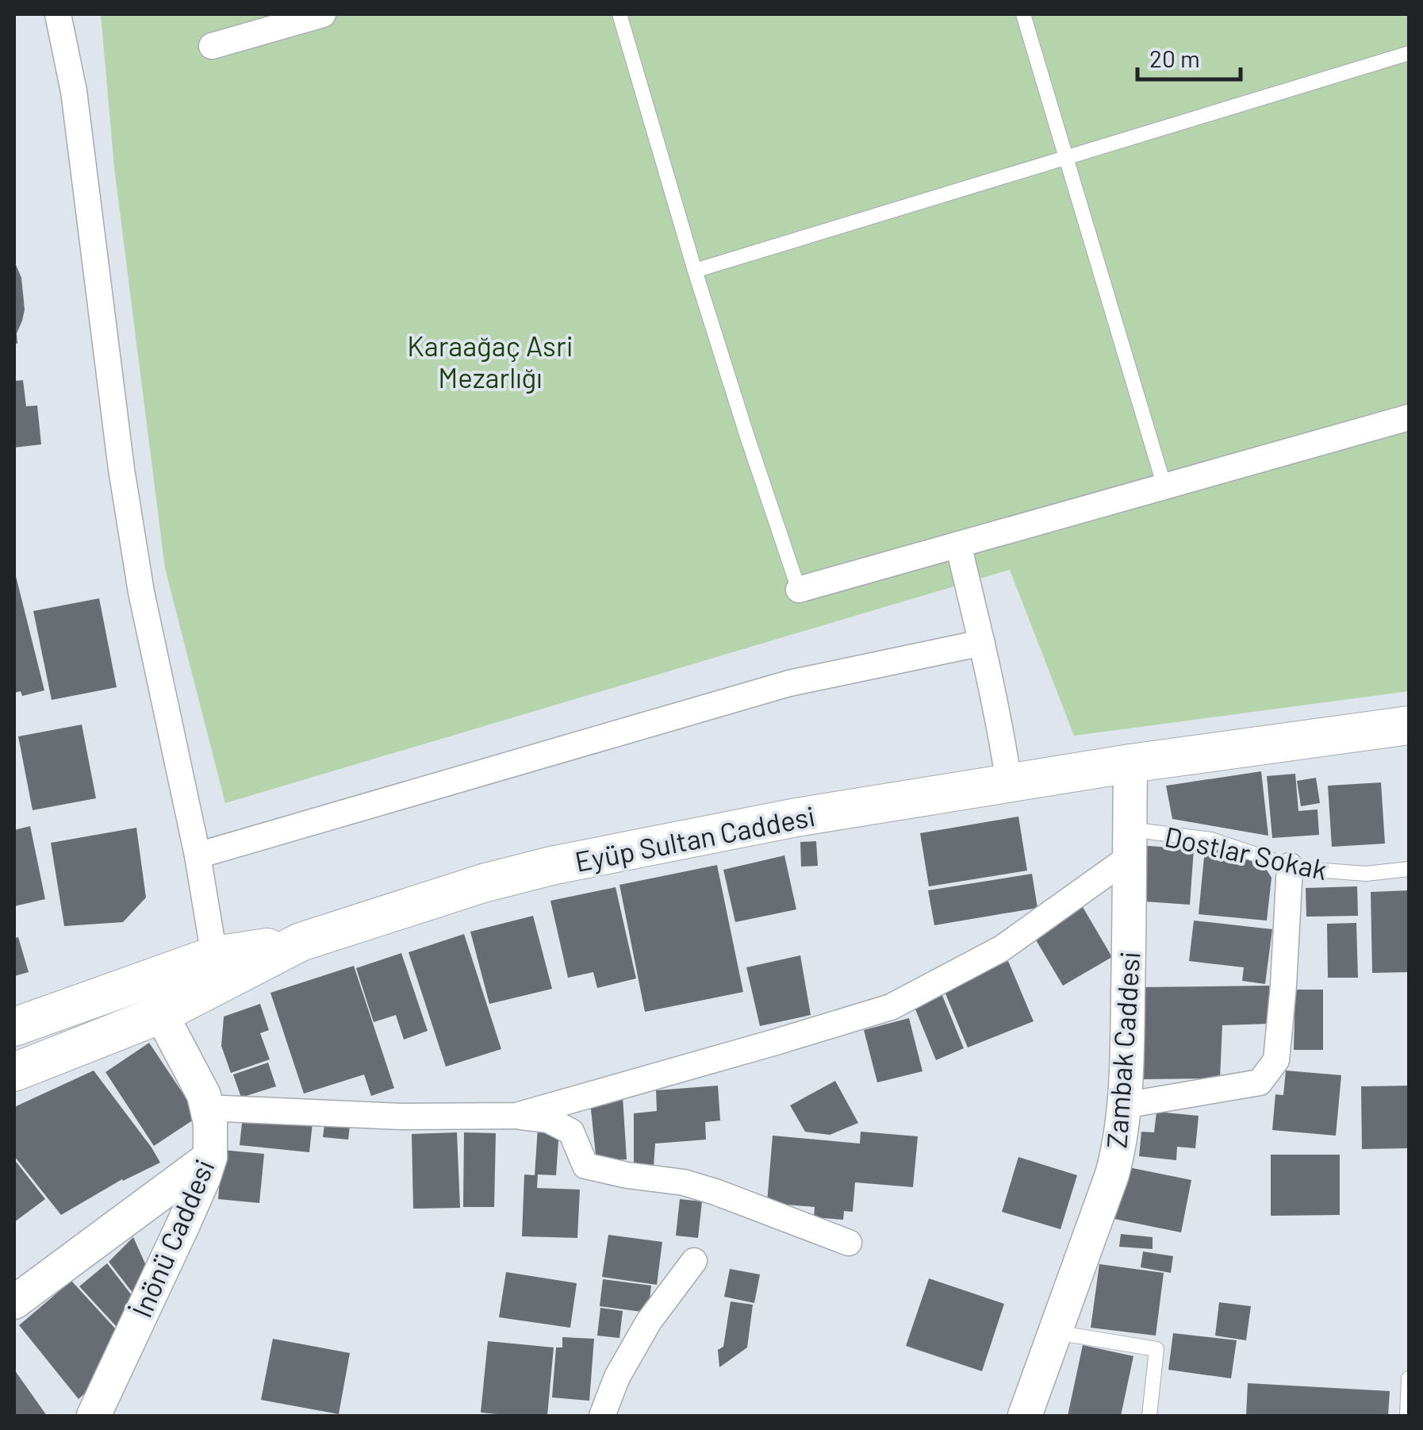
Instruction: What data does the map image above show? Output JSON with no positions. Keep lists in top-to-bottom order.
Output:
{
  "streets": {
    "main road": ["Eyüp Sultan Caddesi"],
    "street": ["Zambak Caddesi", "İnönü Caddesi"],
    "lane": ["Dostlar Sokak"]
  },
  "crossings": [
    ["Eyüp Sultan Caddesi", "Zambak Caddesi"],
    ["Eyüp Sultan Caddesi", "İnönü Caddesi"],
    ["Dostlar Sokak", "Zambak Caddesi"]
  ],
  "parks": ["Karaağaç Asri Mezarlığı"],
  "scale_bar": "20 m"
}
